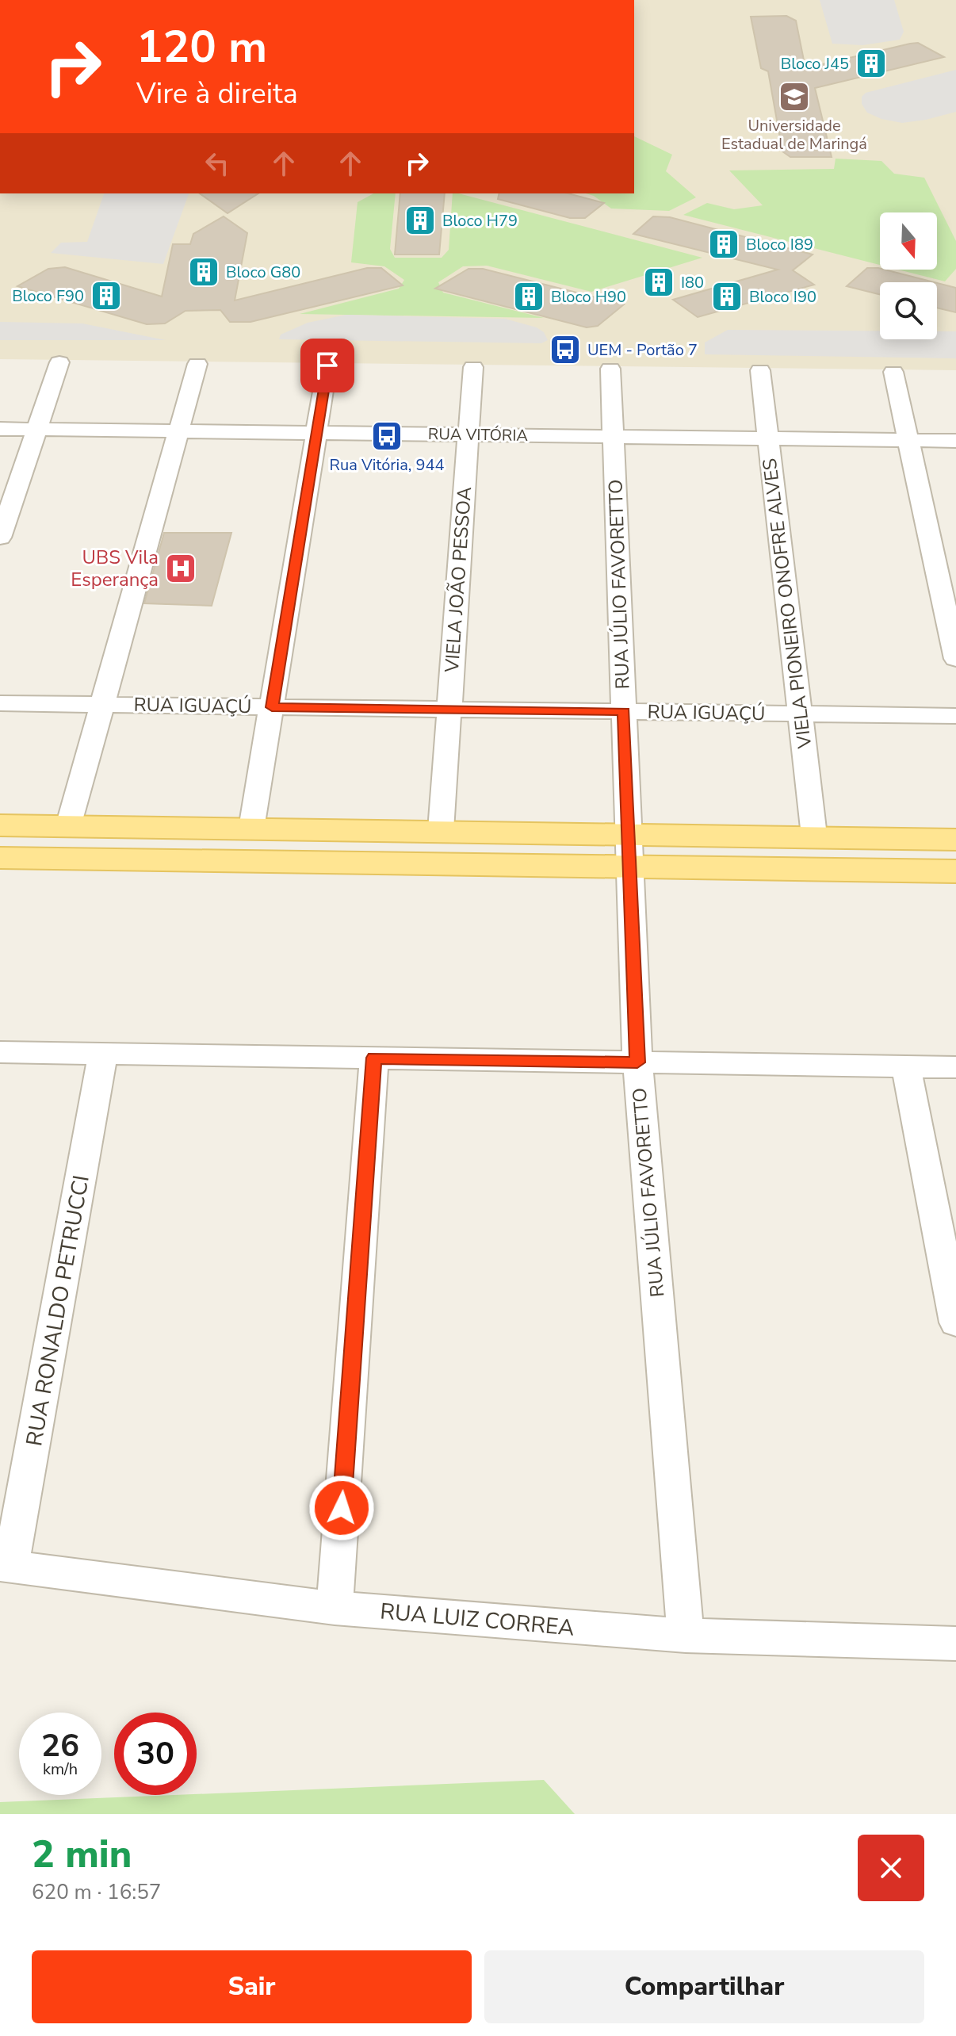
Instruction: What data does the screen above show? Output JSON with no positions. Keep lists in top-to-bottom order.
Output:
{
  "streets": {
    "street": [
      "RUA VITÓRIA",
      "VIELA JOÃO PESSOA",
      "RUA JÚLIO FAVORETTO",
      "VIELA PIONEIRO ONOFRE ALVES",
      "RUA IGUAÇÚ",
      "RUA RONALDO PETRUCCI",
      "RUA LUIZ CORREA"
    ]
  },
  "crossings": [
    ["RUA VITÓRIA", "VIELA JOÃO PESSOA"],
    ["RUA VITÓRIA", "RUA JÚLIO FAVORETTO"],
    ["RUA VITÓRIA", "VIELA PIONEIRO ONOFRE ALVES"],
    ["VIELA JOÃO PESSOA", "RUA IGUAÇÚ"],
    ["RUA JÚLIO FAVORETTO", "RUA IGUAÇÚ"],
    ["RUA JÚLIO FAVORETTO", "RUA LUIZ CORREA"],
    ["VIELA PIONEIRO ONOFRE ALVES", "RUA IGUAÇÚ"],
    ["RUA RONALDO PETRUCCI", "RUA LUIZ CORREA"]
  ],
  "places": {
    "building": [
      "Bloco J45",
      "Bloco H79",
      "Bloco I89",
      "Bloco G80",
      "I80",
      "Bloco F90",
      "Bloco H90",
      "Bloco I90"
    ],
    "school or university": ["Universidade Estadual de Maringá"],
    "bus stop": ["UEM - Portão 7", "Rua Vitória, 944"],
    "hospital": ["UBS Vila Esperança"]
  },
  "north": "bottom",
  "page": {
    "turn": ["120 m", "Vire à direita"],
    "speed": "26 km/h",
    "limit": "30",
    "heading": ["2 min", "620 m · 16:57"],
    "buttons": ["Sair", "Compartilhar"]
  }
}
